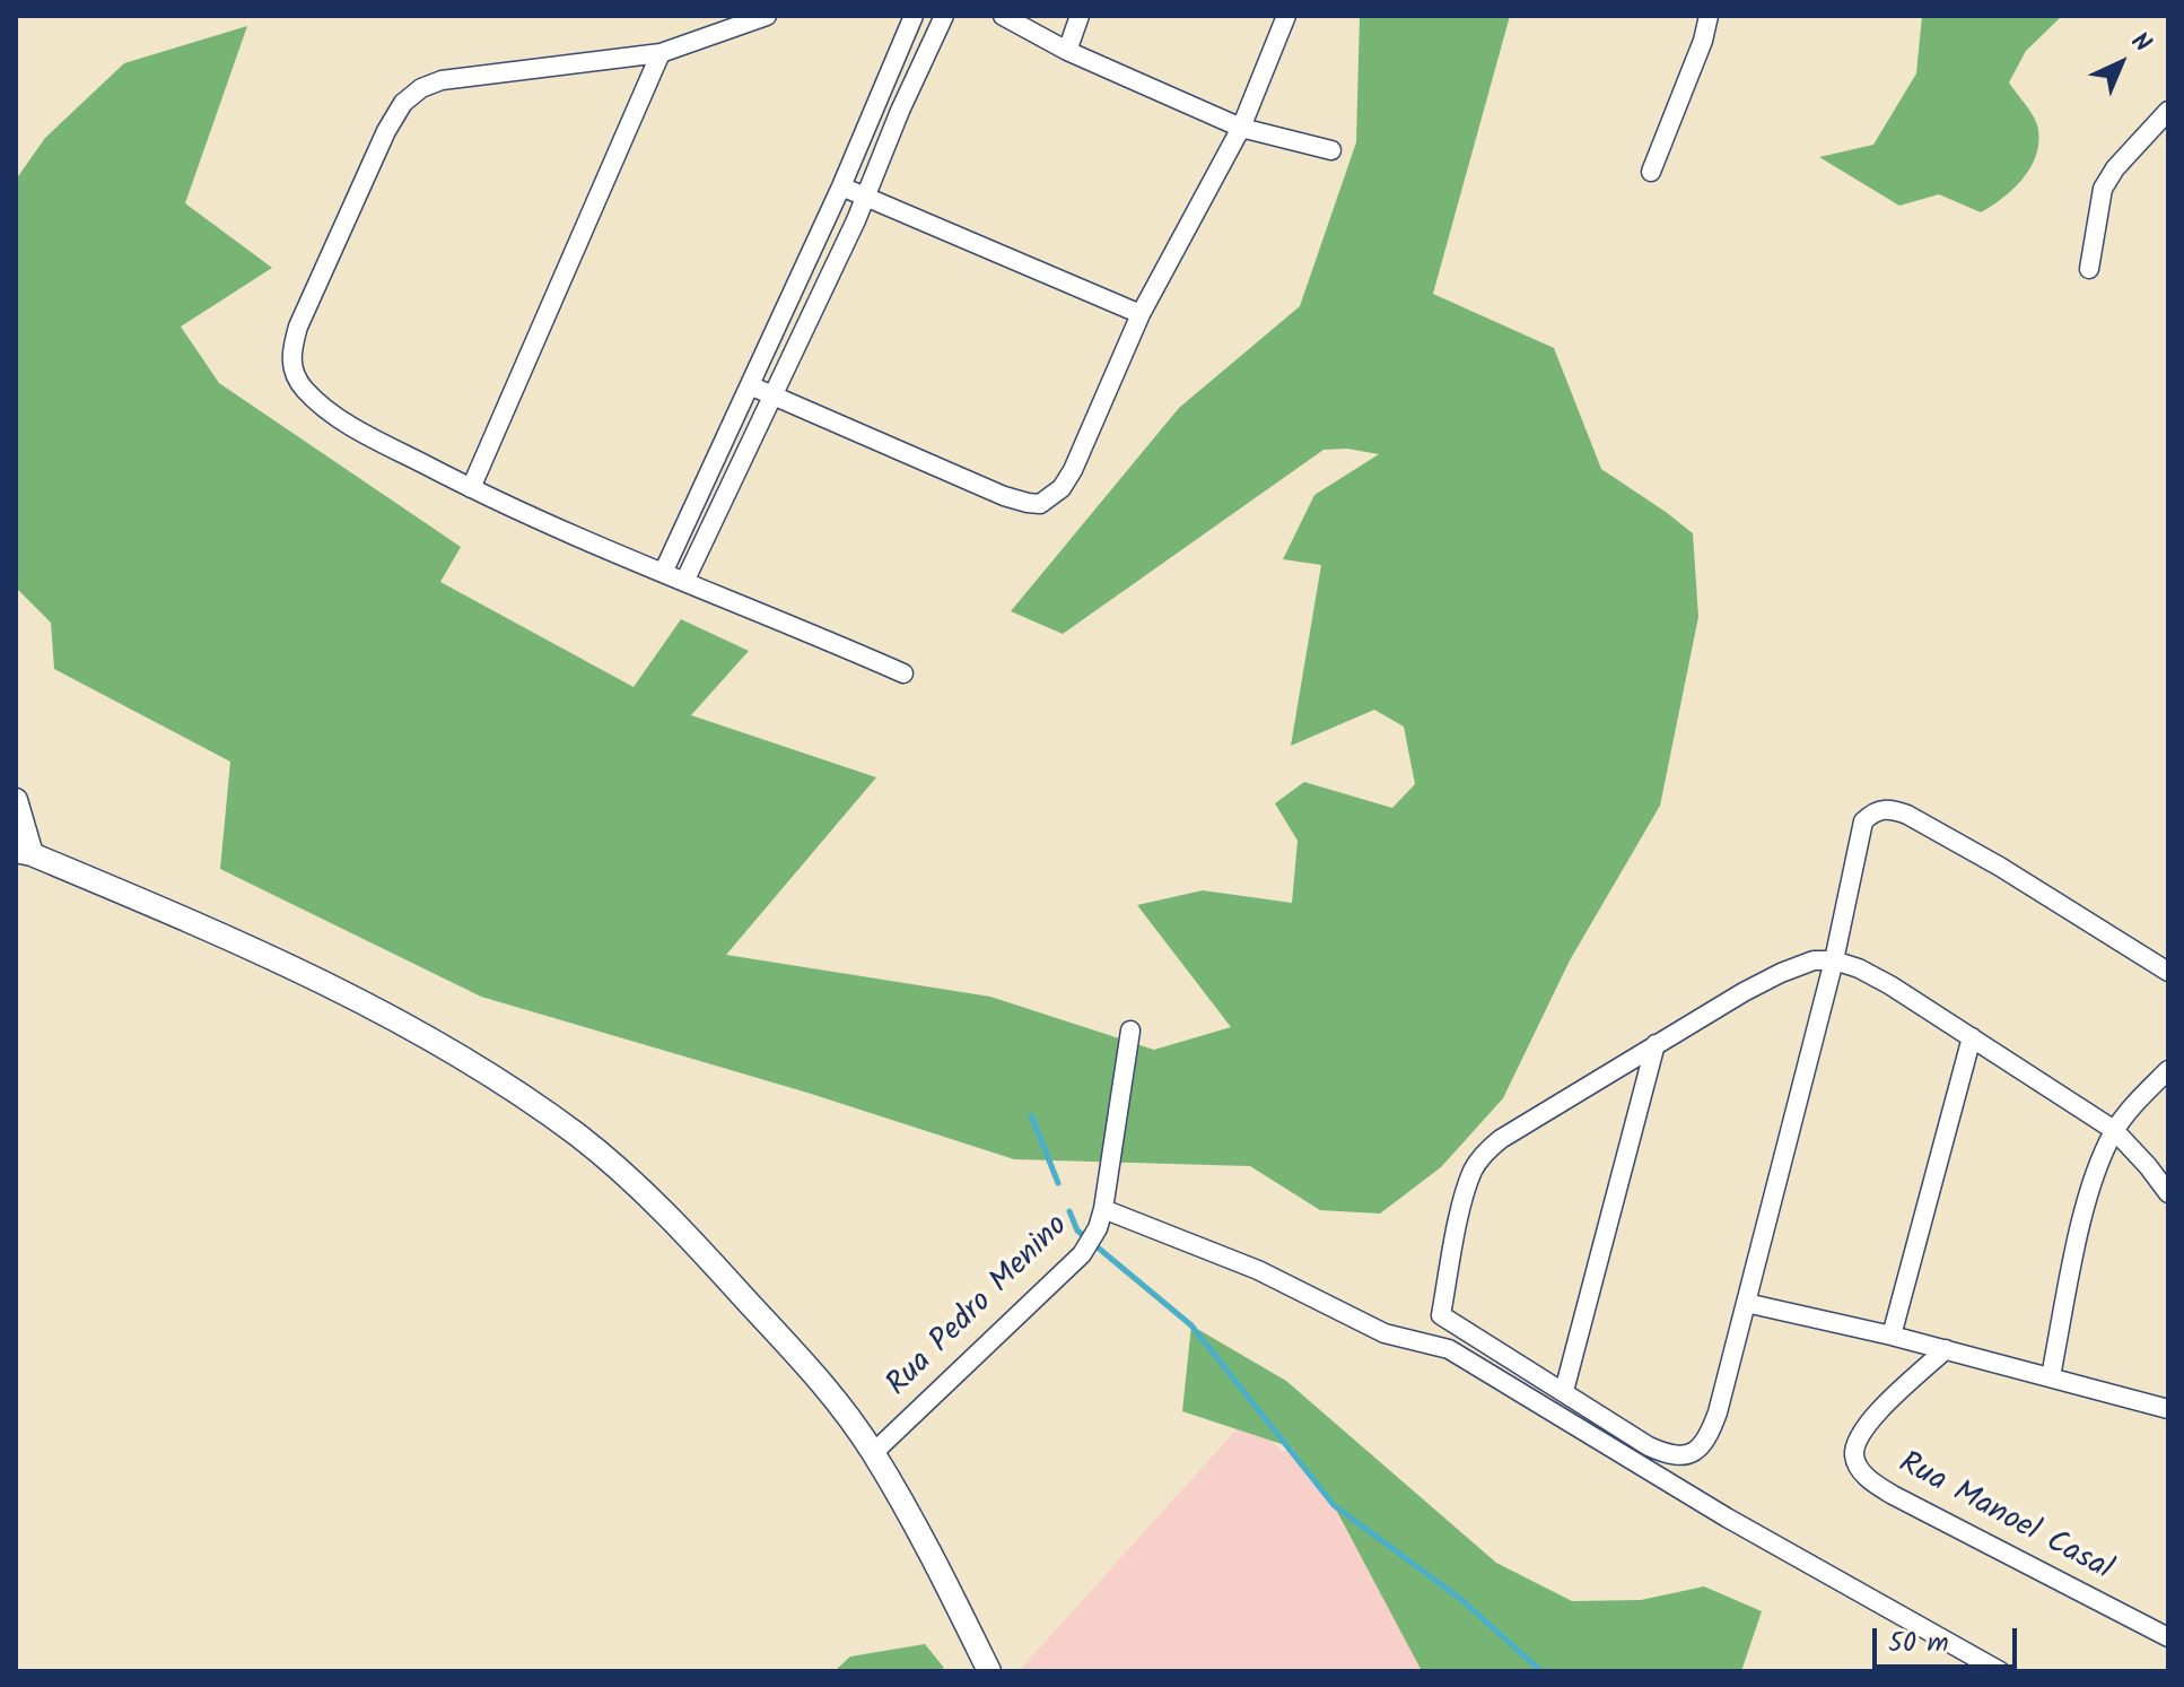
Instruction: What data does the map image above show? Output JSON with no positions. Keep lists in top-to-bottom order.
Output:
{
  "streets": {
    "street": ["Rua Pedro Menino", "Rua Manoel Casal"]
  },
  "scale_bar": "50 m",
  "north": "top right"
}
